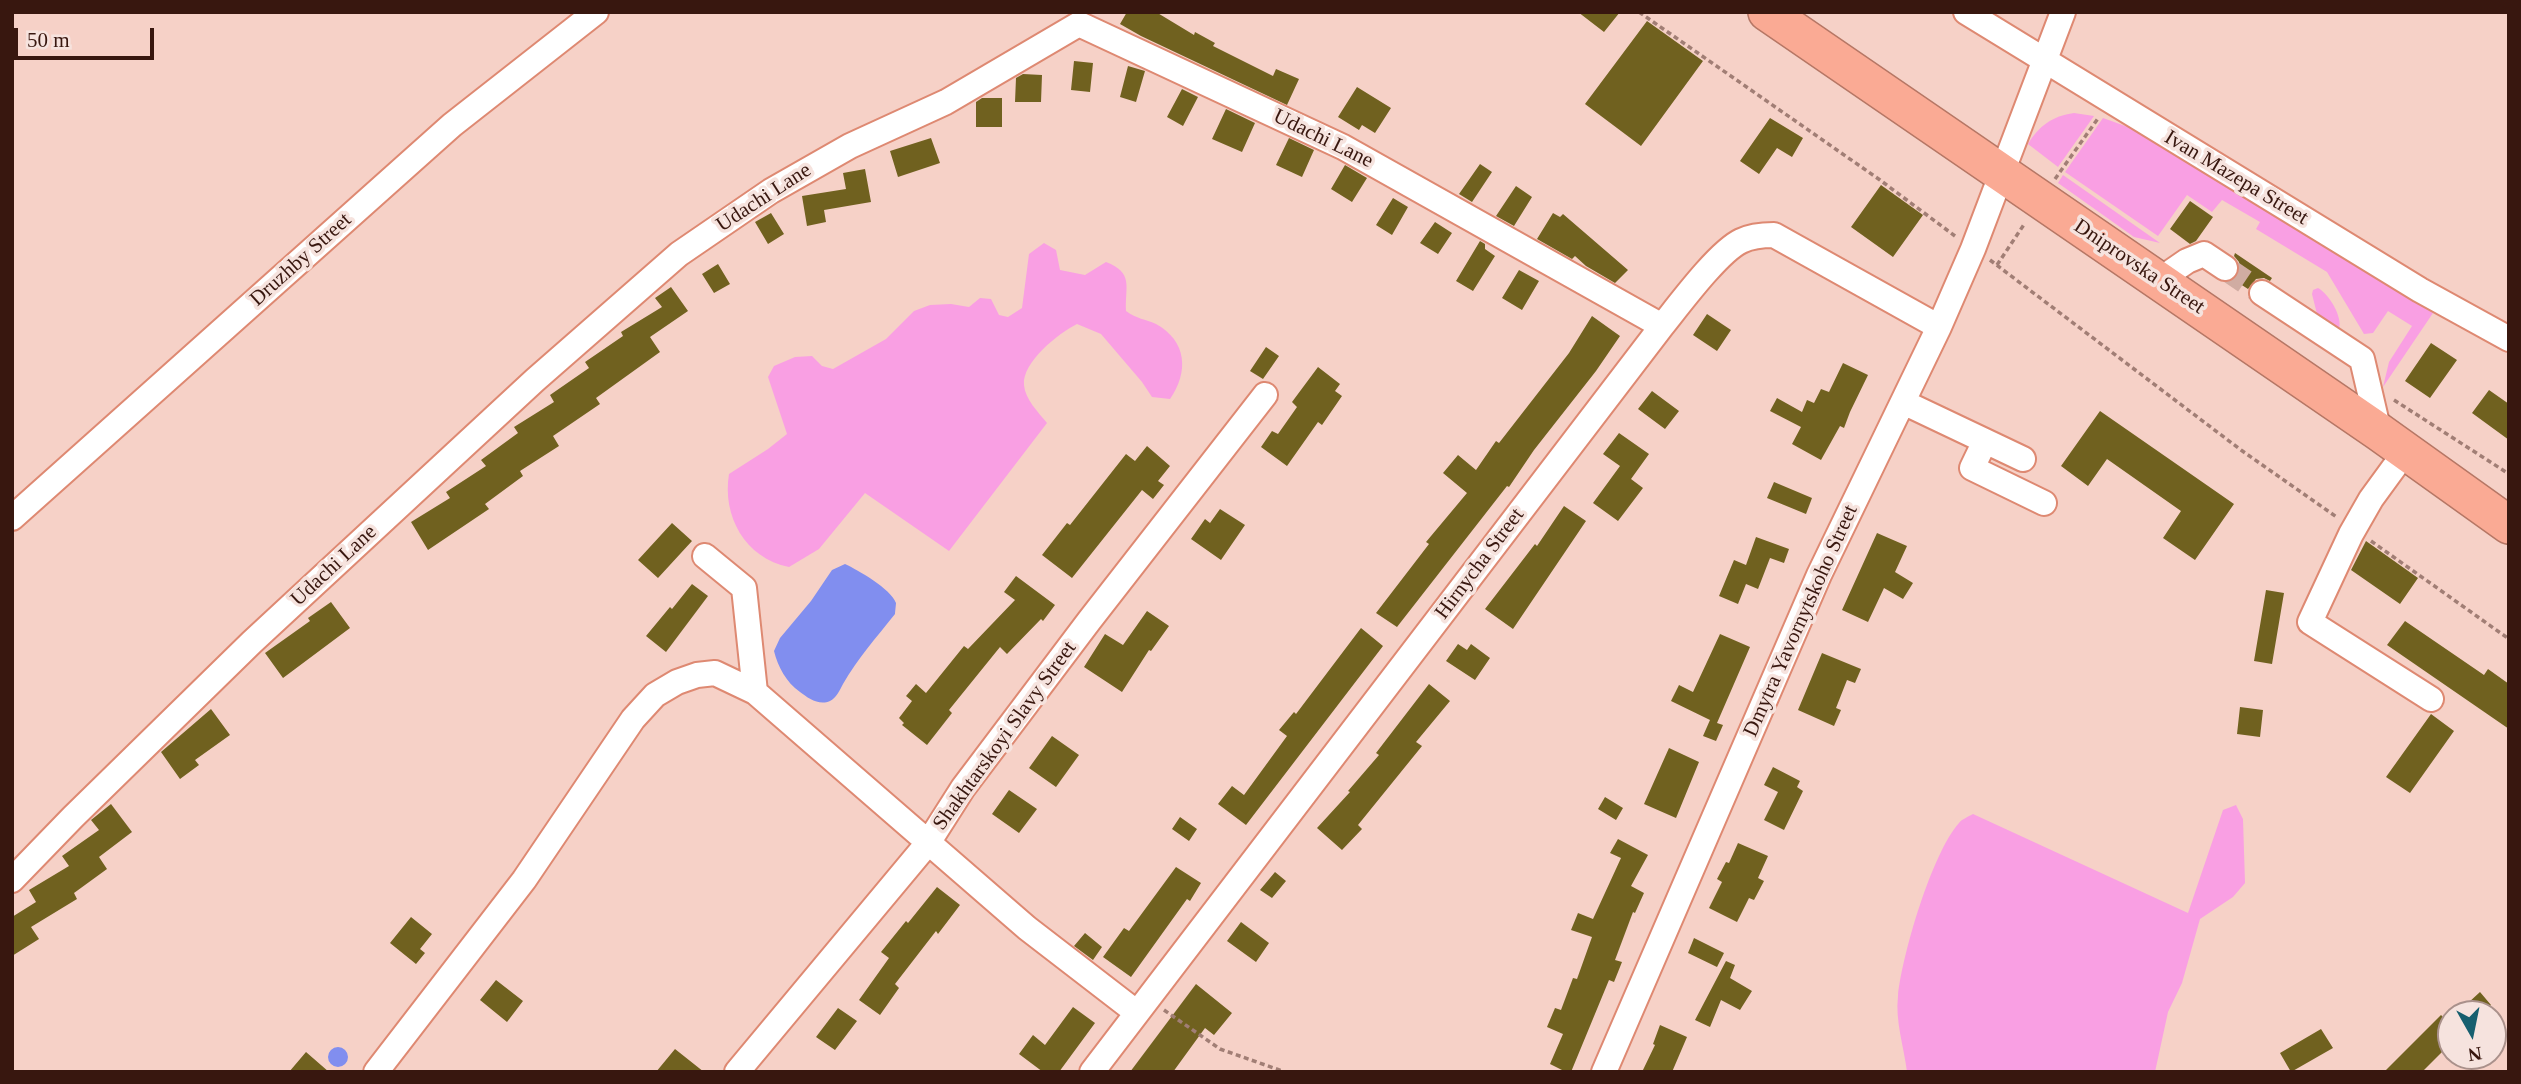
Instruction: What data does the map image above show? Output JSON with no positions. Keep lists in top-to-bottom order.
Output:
{
  "streets": {
    "highway": ["Dniprovska Street"],
    "street": [
      "Udachi Lane",
      "Ivan Mazepa Street",
      "Druzhby Street",
      "Hirnycha Street",
      "Dmytra Yavornytskoho Street",
      "Shakhtarskoyi Slavy Street"
    ]
  },
  "crossings": [
    ["Udachi Lane", "Hirnycha Street"],
    ["Ivan Mazepa Street", "Dmytra Yavornytskoho Street"],
    ["Dniprovska Street", "Dmytra Yavornytskoho Street"],
    ["Hirnycha Street", "Dmytra Yavornytskoho Street"]
  ],
  "scale_bar": "50 m",
  "north": "bottom"
}
